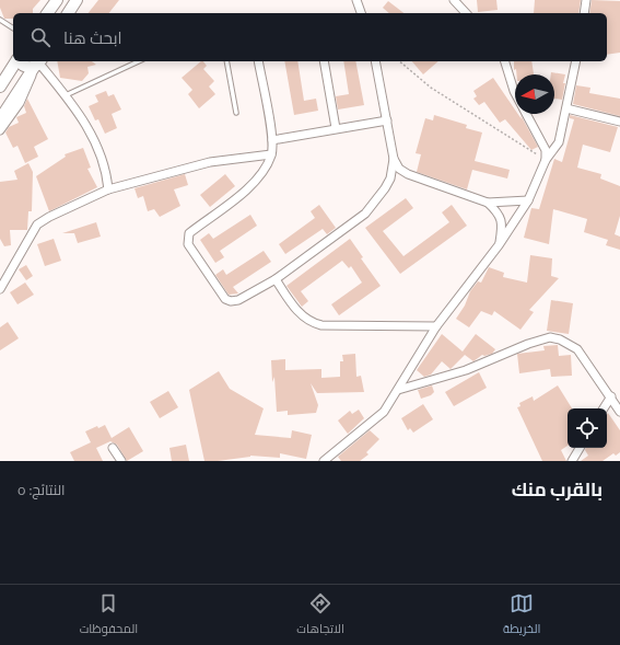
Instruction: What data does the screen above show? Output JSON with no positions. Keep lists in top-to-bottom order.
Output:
{
  "north": "left",
  "page": {
    "search": "ابحث هنا",
    "heading": ["بالقرب منك", "النتائج: 0"],
    "nav": ["الخريطة", "الاتجاهات", "المحفوظات"]
  }
}
